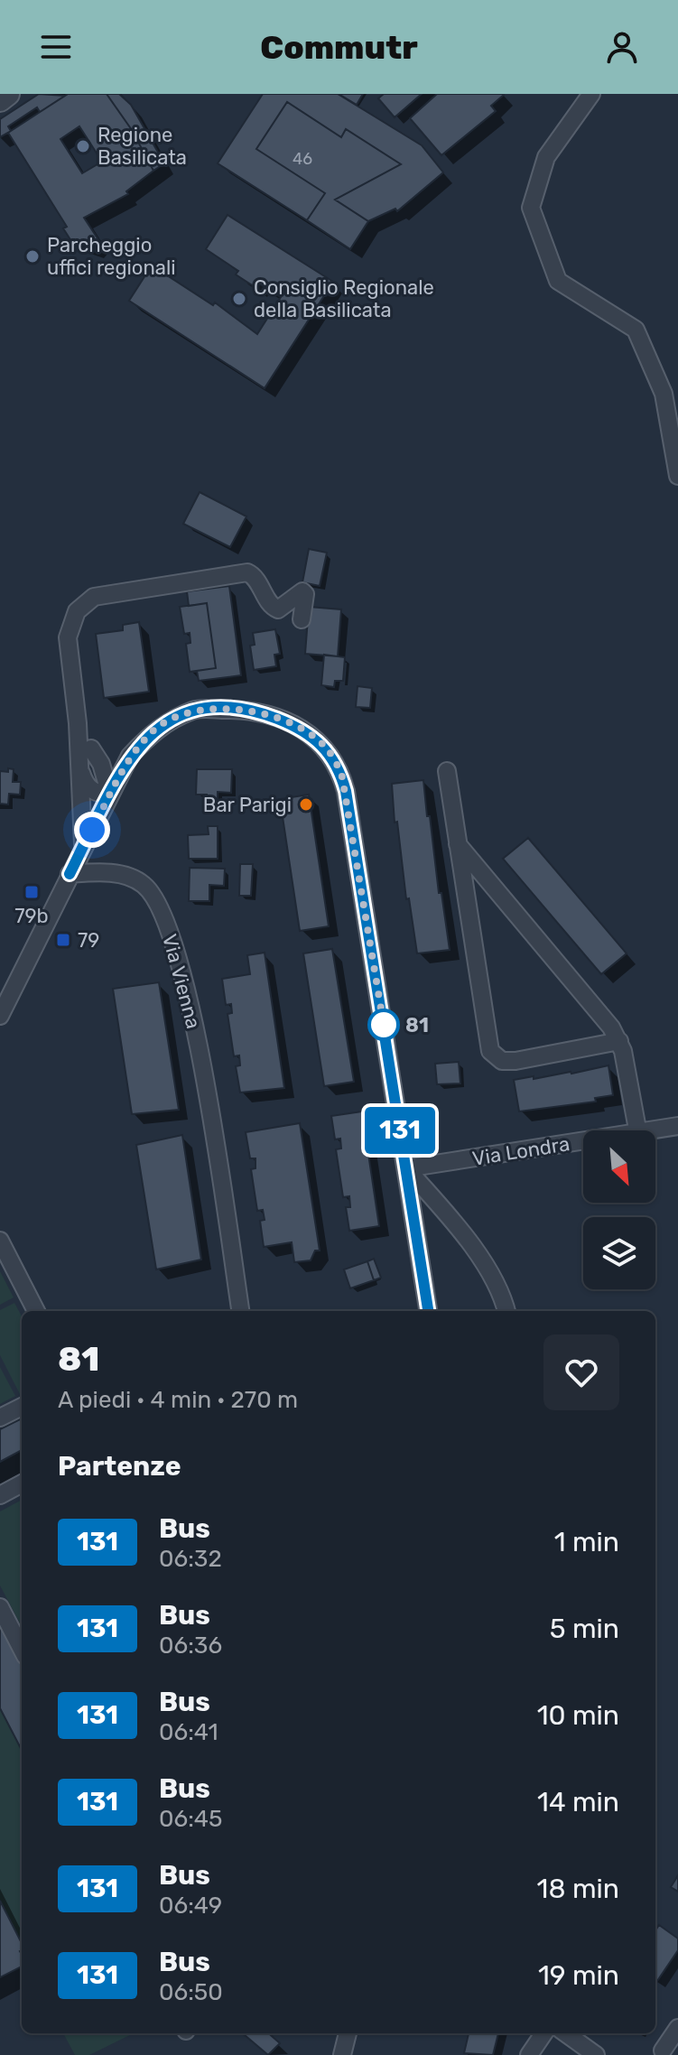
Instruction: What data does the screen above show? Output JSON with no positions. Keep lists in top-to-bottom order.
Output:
{
  "streets": {
    "street": ["Via Vienna", "Via Londra"]
  },
  "places": {
    "other": [
      "Regione Basilicata",
      "Parcheggio uffici regionali",
      "Consiglio Regionale della Basilicata",
      "Bar Parigi",
      "81"
    ],
    "transit": ["79b", "79"]
  },
  "lines": ["bus line 131"],
  "house_numbers": ["46"],
  "north": "bottom right",
  "page": {
    "header": "Commutr",
    "on_map": "131",
    "heading": [
      ["81", "A piedi · 4 min · 270 m"],
      "Partenze"
    ],
    "list": [
      {
        "mark": "131",
        "name": "Bus",
        "note": "06:32",
        "value": "1 min"
      },
      {
        "mark": "131",
        "name": "Bus",
        "note": "06:36",
        "value": "5 min"
      },
      {
        "mark": "131",
        "name": "Bus",
        "note": "06:41",
        "value": "10 min"
      },
      {
        "mark": "131",
        "name": "Bus",
        "note": "06:45",
        "value": "14 min"
      },
      {
        "mark": "131",
        "name": "Bus",
        "note": "06:49",
        "value": "18 min"
      },
      {
        "mark": "131",
        "name": "Bus",
        "note": "06:50",
        "value": "19 min"
      }
    ]
  }
}
